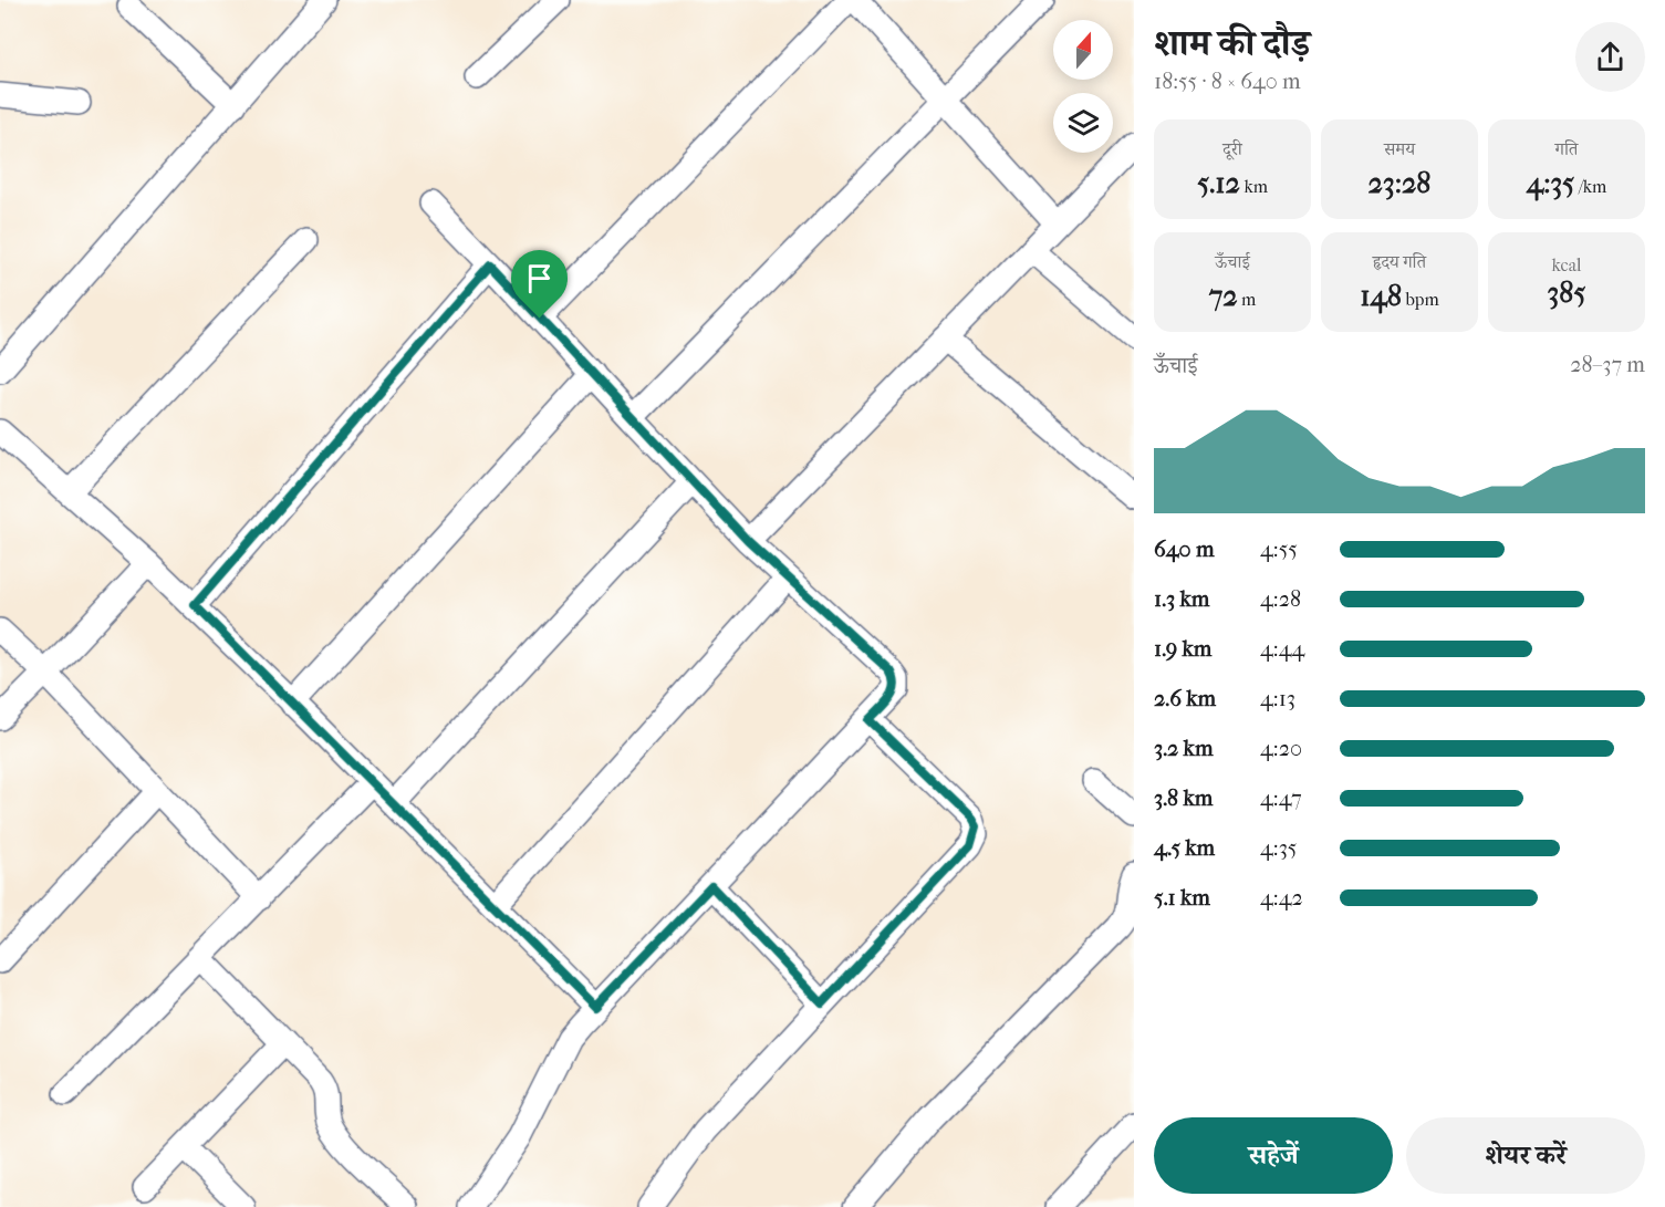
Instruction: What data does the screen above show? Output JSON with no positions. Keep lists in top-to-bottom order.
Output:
{
  "north": "top",
  "page": {
    "heading": ["शाम की दौड़", "18:55 · 8 × 640 m"],
    "stats": [
      ["दूरी", "5.12 km"],
      ["समय", "23:28"],
      ["गति", "4:35 /km"],
      ["ऊँचाई", "72 m"],
      ["हृदय गति", "148 bpm"],
      ["kcal", "385"]
    ],
    "chart": ["ऊँचाई", "28–37 m"],
    "list": [
      {
        "name": "640 m",
        "note": "4:55"
      },
      {
        "name": "1.3 km",
        "note": "4:28"
      },
      {
        "name": "1.9 km",
        "note": "4:44"
      },
      {
        "name": "2.6 km",
        "note": "4:13"
      },
      {
        "name": "3.2 km",
        "note": "4:20"
      },
      {
        "name": "3.8 km",
        "note": "4:47"
      },
      {
        "name": "4.5 km",
        "note": "4:35"
      },
      {
        "name": "5.1 km",
        "note": "4:42"
      }
    ],
    "buttons": ["सहेजें", "शेयर करें"]
  }
}
